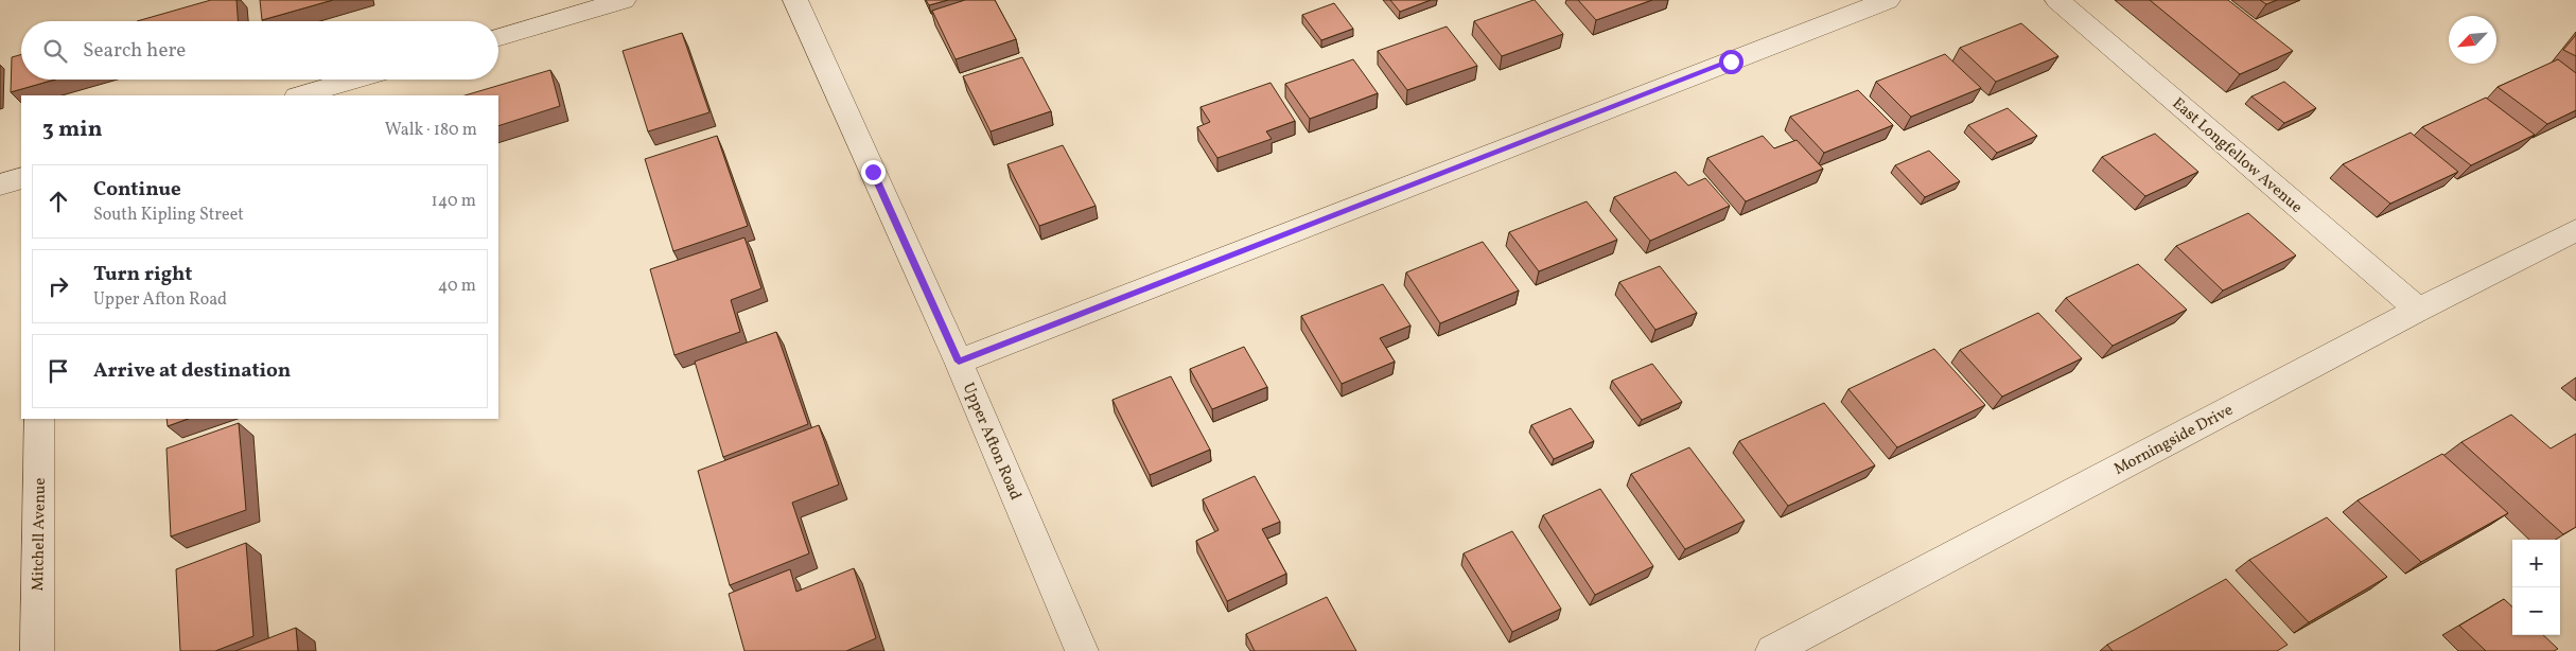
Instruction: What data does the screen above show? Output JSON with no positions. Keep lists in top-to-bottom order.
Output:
{
  "streets": {
    "street": [
      "East Longfellow Avenue",
      "Morningside Drive",
      "Upper Afton Road",
      "Mitchell Avenue"
    ]
  },
  "crossings": [
    ["East Longfellow Avenue", "Morningside Drive"]
  ],
  "north": "bottom left",
  "page": {
    "search": "Search here",
    "heading": ["3 min", "Walk · 180 m"],
    "list": [
      ["Continue", "South Kipling Street", "140 m"],
      ["Turn right", "Upper Afton Road", "40 m"],
      "Arrive at destination"
    ],
    "map_buttons": ["+", "−"]
  }
}
